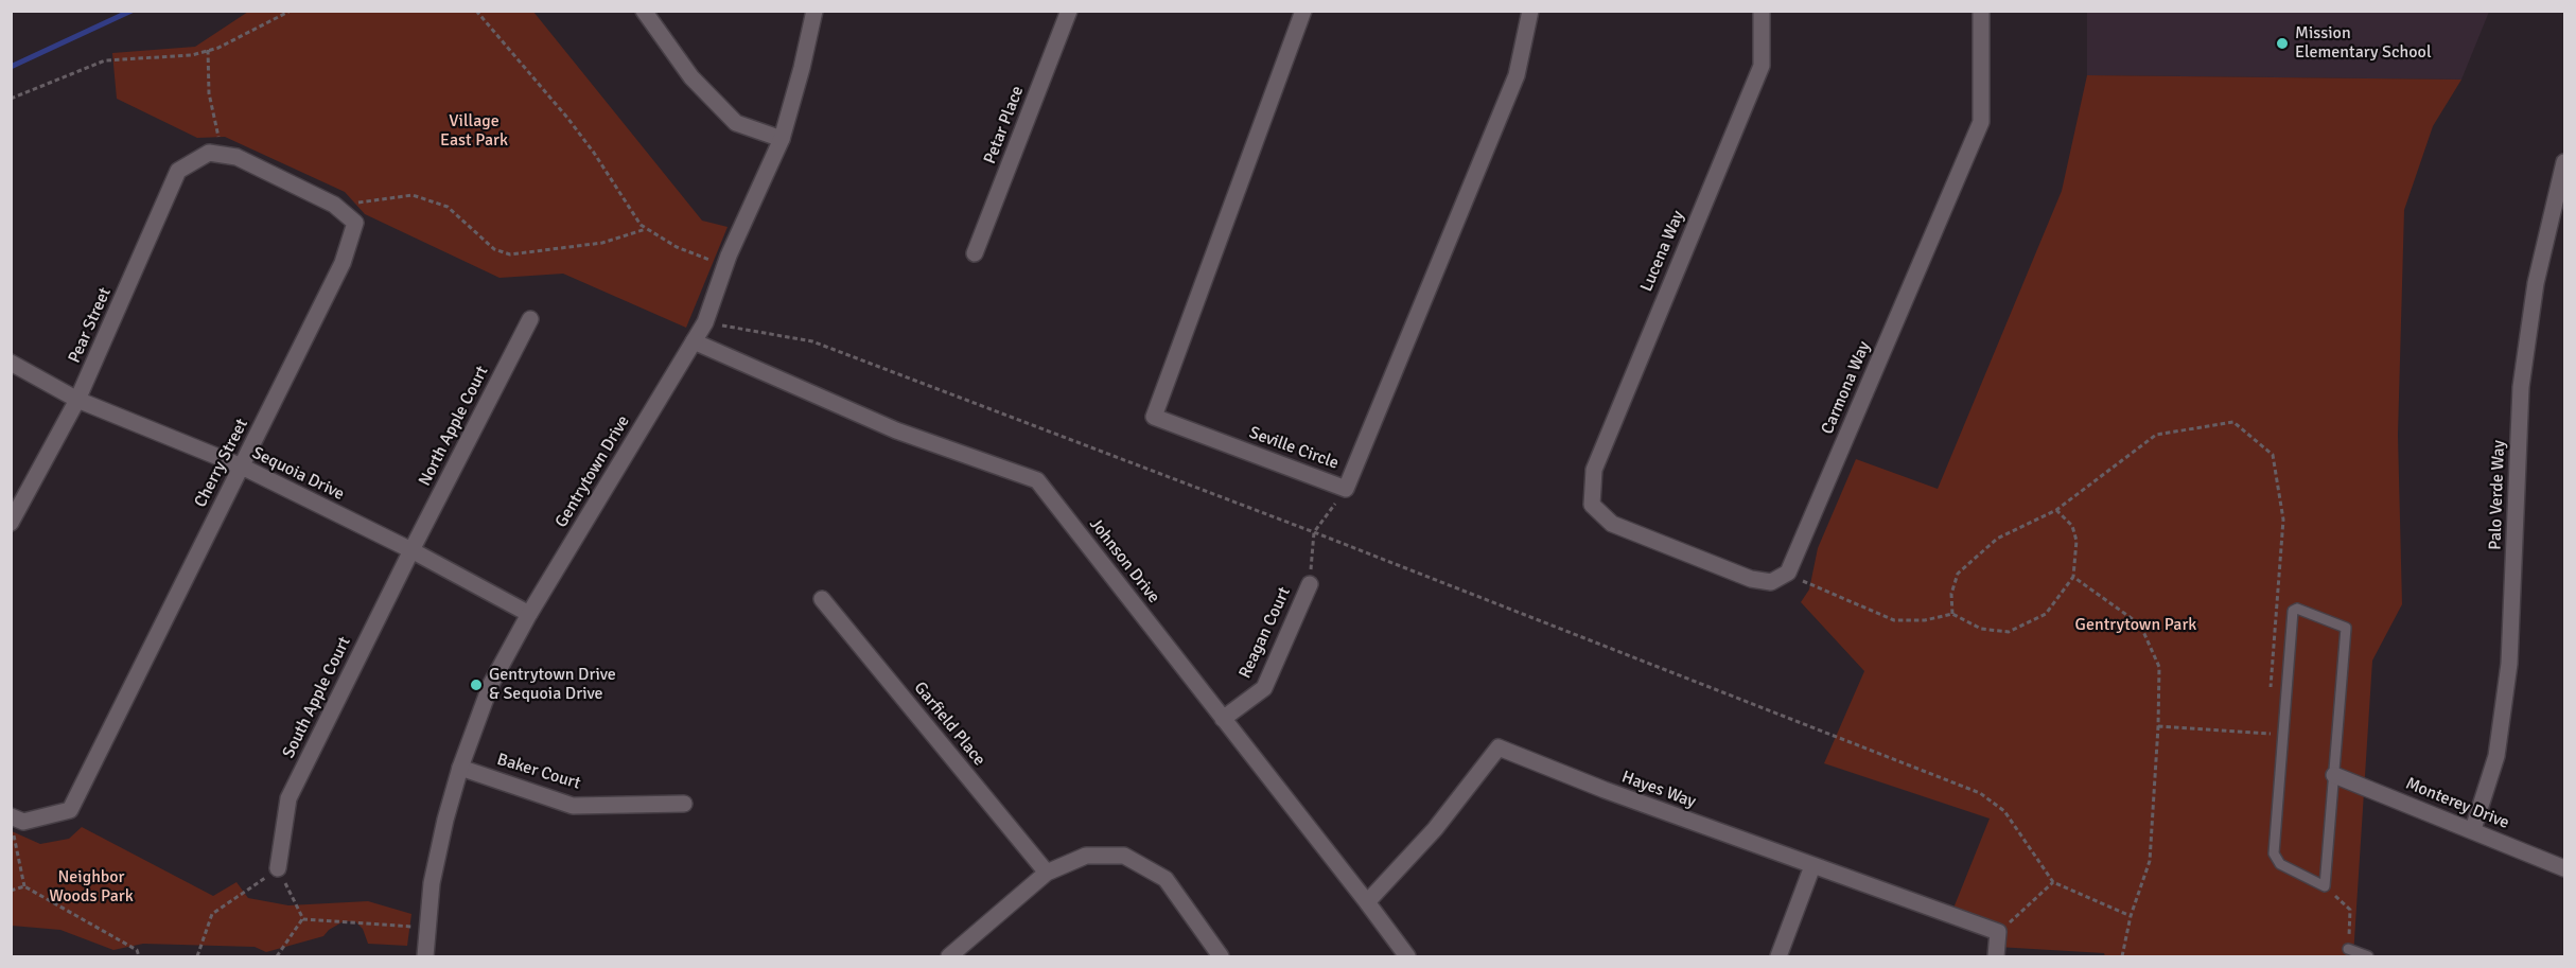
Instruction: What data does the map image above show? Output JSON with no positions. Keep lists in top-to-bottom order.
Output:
{
  "streets": {
    "street": [
      "Petar Place",
      "Lucena Way",
      "Pear Street",
      "Carmona Way",
      "North Apple Court",
      "Seville Circle",
      "Cherry Street",
      "Gentrytown Drive",
      "Sequoia Drive",
      "Palo Verde Way",
      "Johnson Drive",
      "Reagan Court",
      "South Apple Court",
      "Garfield Place",
      "Baker Court",
      "Hayes Way",
      "Monterey Drive"
    ]
  },
  "crossings": [
    ["Lucena Way", "Carmona Way"],
    ["Pear Street", "Cherry Street"],
    ["Pear Street", "Sequoia Drive"],
    ["North Apple Court", "Sequoia Drive"],
    ["North Apple Court", "South Apple Court"],
    ["Cherry Street", "Sequoia Drive"],
    ["Gentrytown Drive", "Sequoia Drive"],
    ["Gentrytown Drive", "Johnson Drive"],
    ["Gentrytown Drive", "Baker Court"],
    ["Sequoia Drive", "South Apple Court"],
    ["Palo Verde Way", "Monterey Drive"],
    ["Johnson Drive", "Reagan Court"],
    ["Johnson Drive", "Hayes Way"]
  ],
  "parks": ["Village East Park", "Gentrytown Park", "Neighbor Woods Park"],
  "places": ["Mission Elementary School", "Gentrytown Drive & Sequoia Drive"]
}
